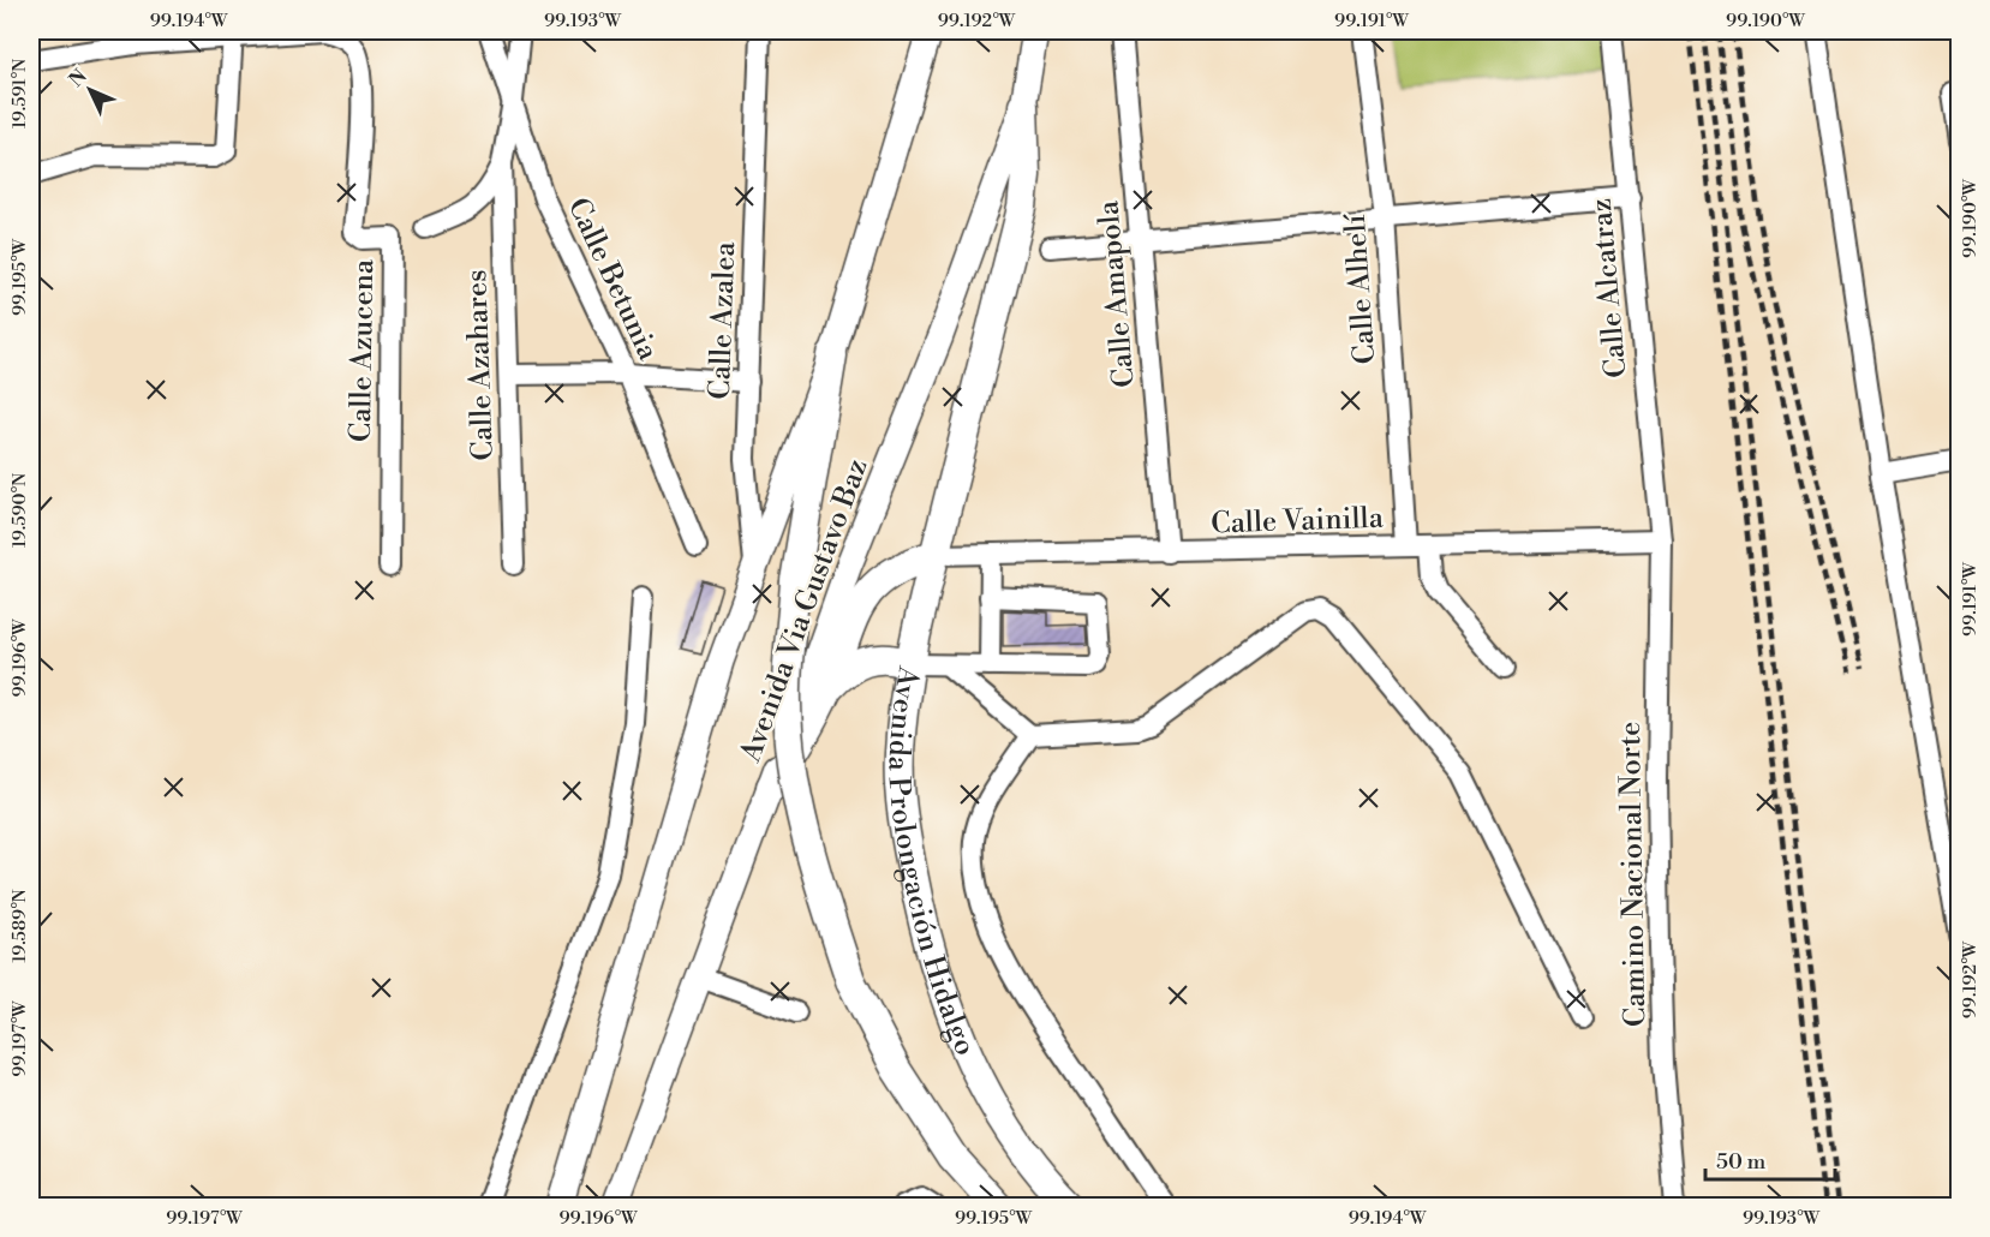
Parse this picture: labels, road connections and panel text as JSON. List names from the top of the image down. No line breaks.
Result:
{"streets":{"highway":["Avenida Prolongación Hidalgo"],"main road":["Avenida Via Gustavo Baz"],"street":["Calle Betunia","Calle Alcatraz","Calle Alhelí","Calle Amapola","Calle Azalea","Calle Azucena","Calle Azahares","Calle Vainilla","Camino Nacional Norte"]},"crossings":[["Calle Betunia","Calle Azahares"],["Calle Alcatraz","Calle Vainilla"],["Calle Alcatraz","Camino Nacional Norte"],["Calle Alhelí","Calle Vainilla"],["Calle Amapola","Calle Vainilla"],["Calle Azalea","Avenida Via Gustavo Baz"],["Calle Vainilla","Avenida Prolongación Hidalgo"],["Calle Vainilla","Camino Nacional Norte"],["Avenida Via Gustavo Baz","Avenida Prolongación Hidalgo"]],"scale_bar":"50 m","north":"top left","coordinates":["99.194°W","99.193°W","99.192°W","99.191°W","99.190°W","19.591°N","99.195°W","19.590°N","99.196°W","19.589°N","99.197°W"]}
